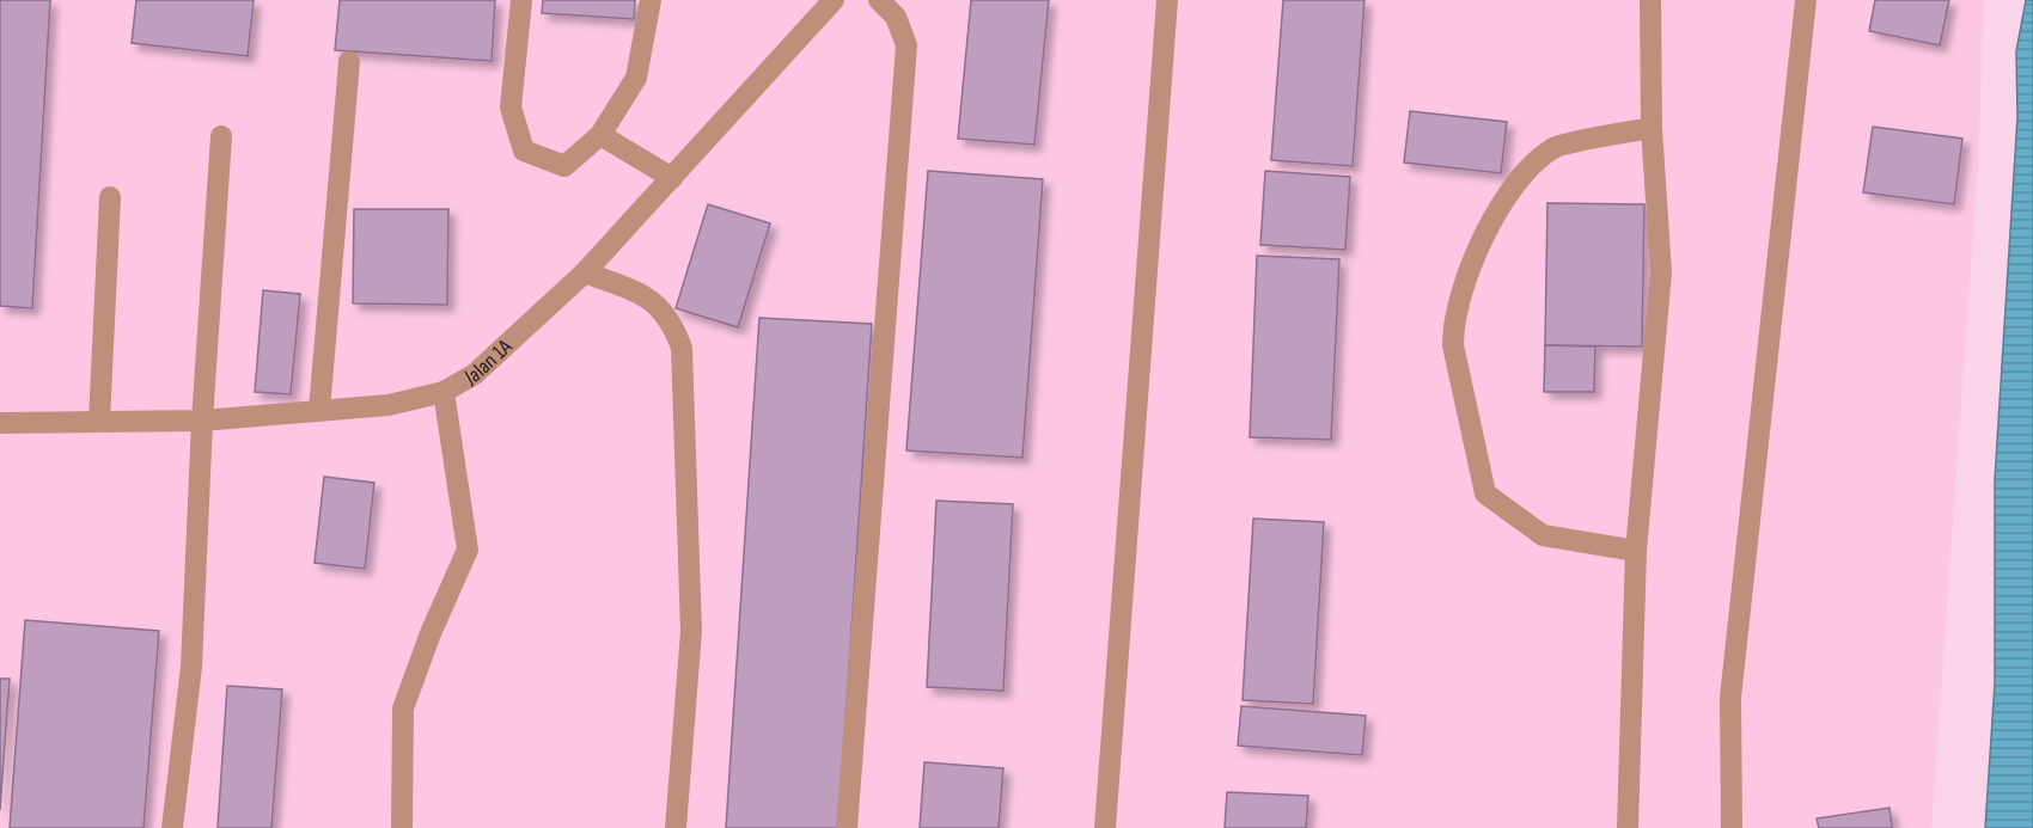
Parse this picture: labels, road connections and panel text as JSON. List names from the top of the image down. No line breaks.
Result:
{"streets":{"street":["Jalan 1A"]}}
